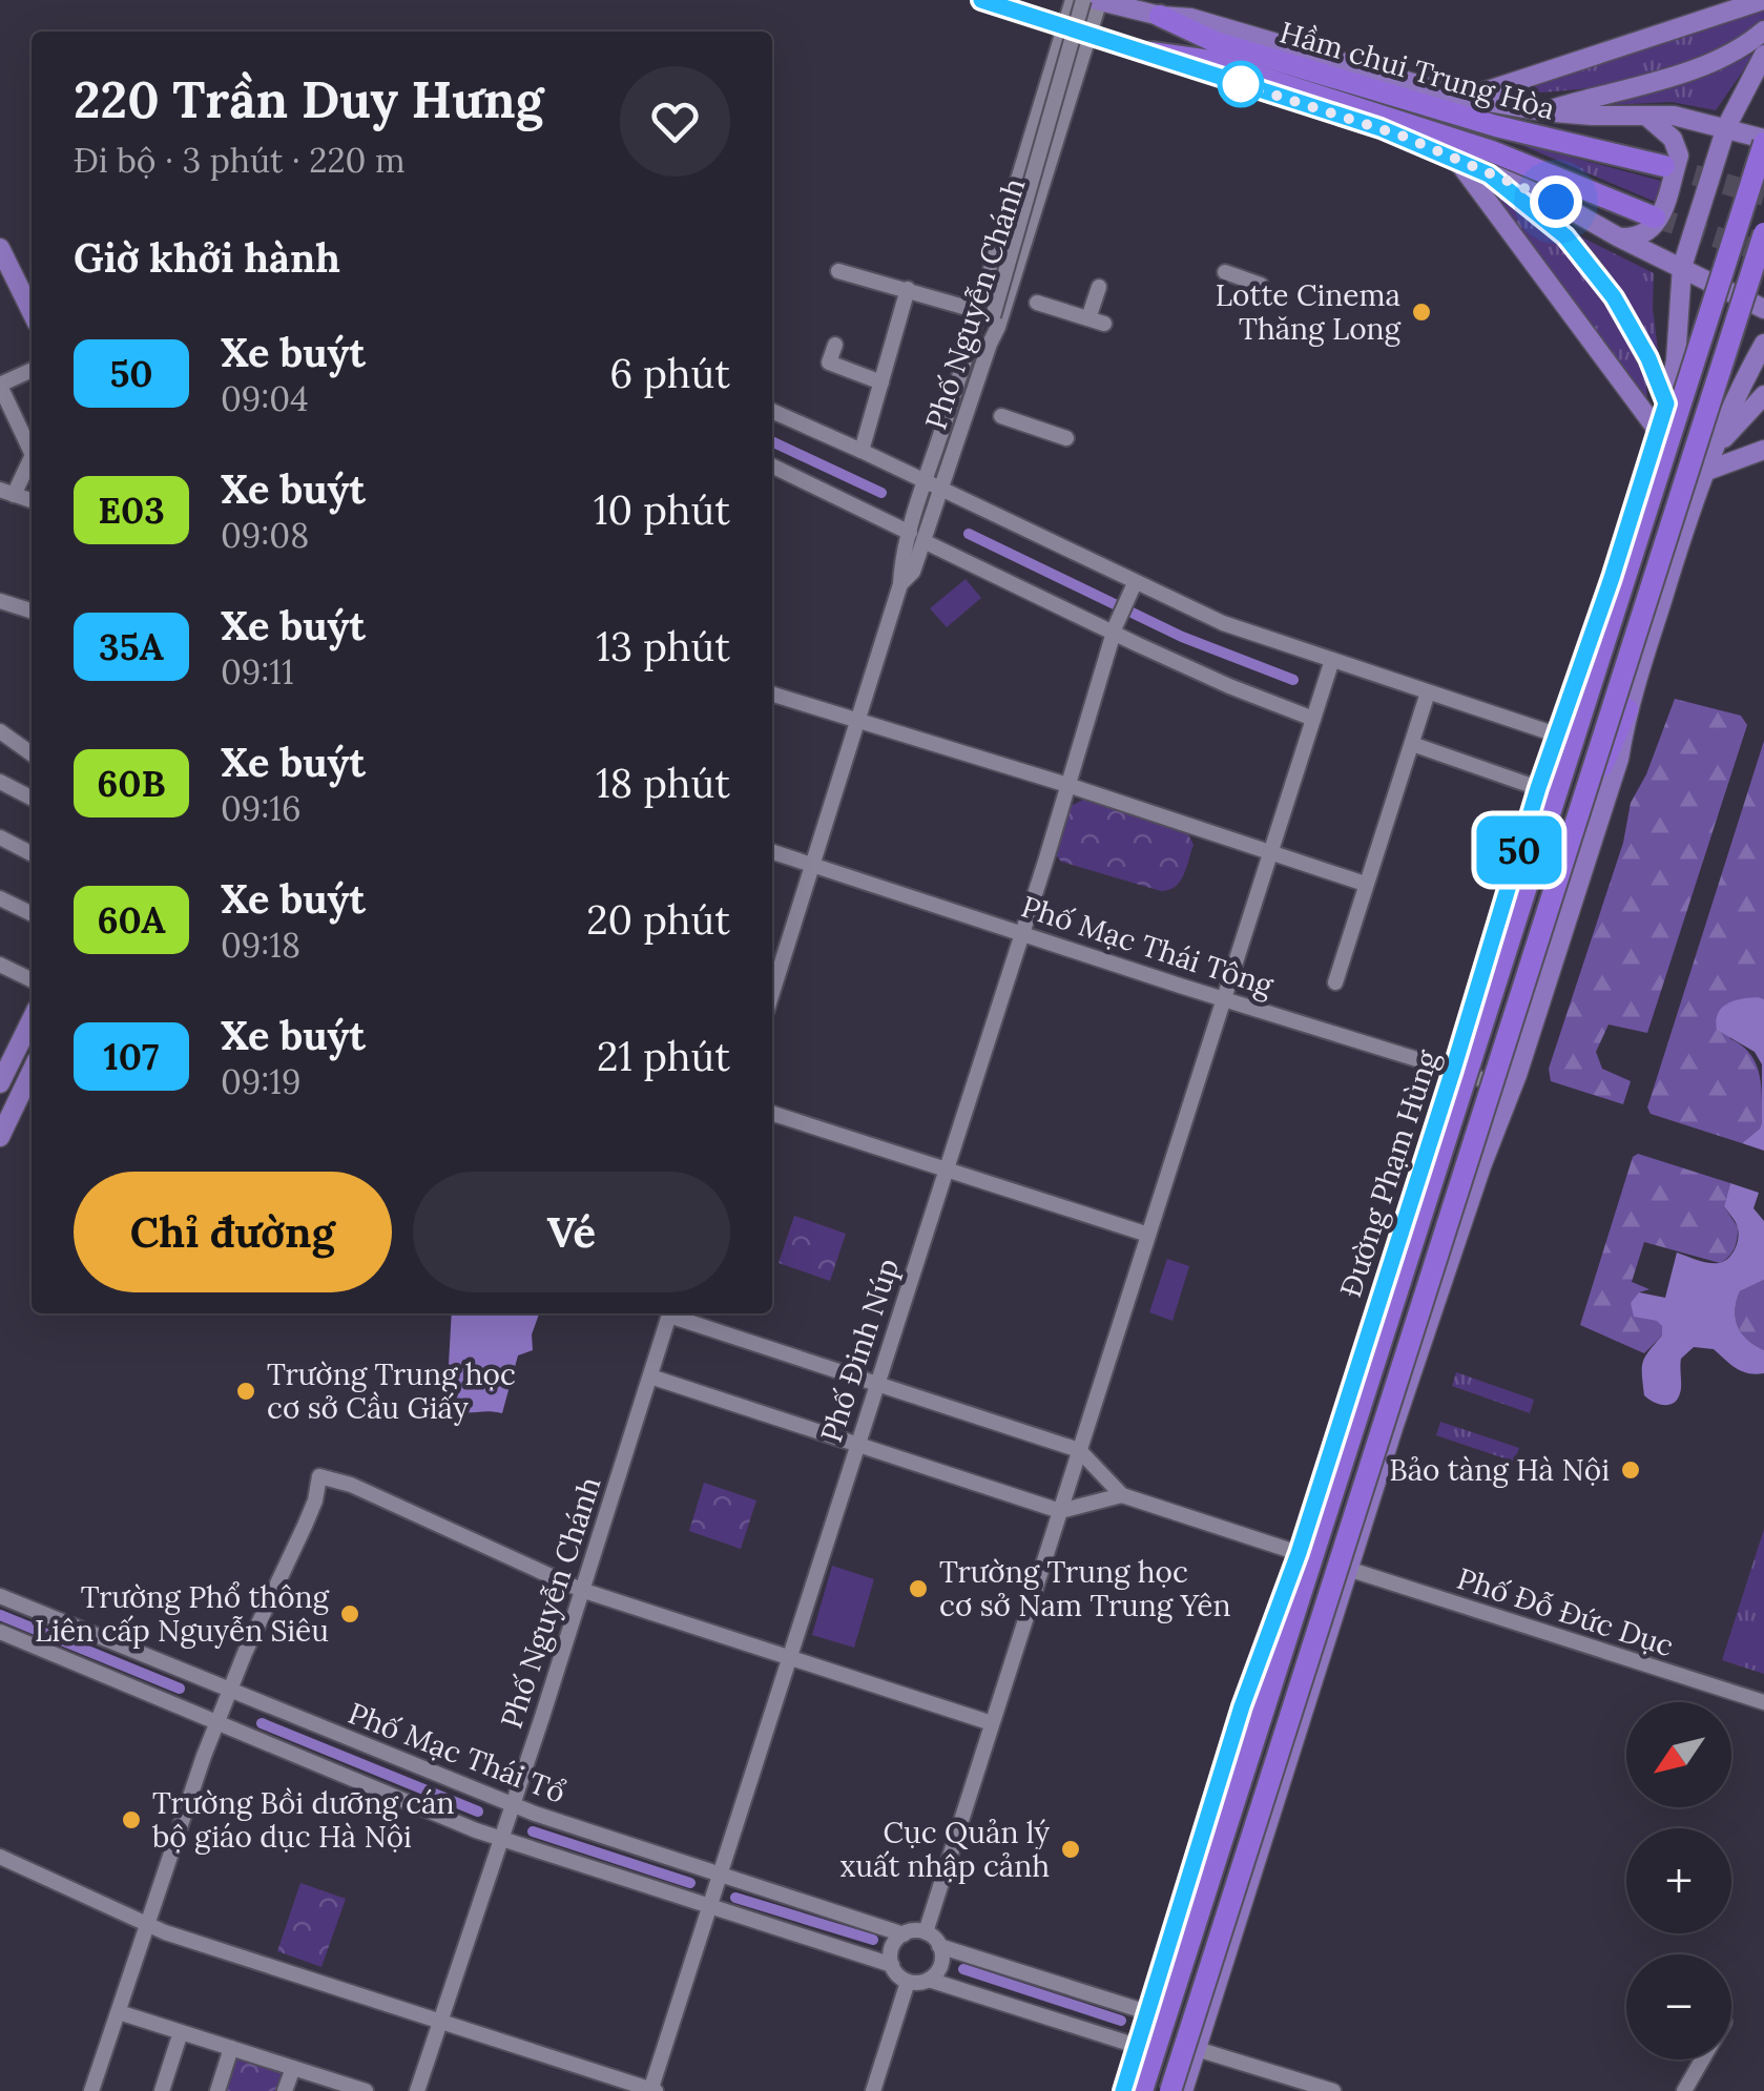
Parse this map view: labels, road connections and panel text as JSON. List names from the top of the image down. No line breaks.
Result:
{"streets":{"highway":["Hầm chui Trung Hòa"],"main road":["Đường Phạm Hùng"],"street":["Phố Nguyễn Chánh","Phố Mạc Thái Tông","Phố Đinh Núp","Phố Đỗ Đức Dục","Phố Mạc Thái Tổ"]},"crossings":[["Phố Nguyễn Chánh","Phố Mạc Thái Tông"],["Phố Nguyễn Chánh","Phố Mạc Thái Tổ"],["Phố Mạc Thái Tông","Đường Phạm Hùng"],["Phố Mạc Thái Tông","Phố Đinh Núp"],["Phố Đinh Núp","Phố Mạc Thái Tổ"]],"places":["Lotte Cinema Thăng Long","Trường Trung học cơ sở Cầu Giấy","Bảo tàng Hà Nội","Trường Trung học cơ sở Nam Trung Yên","Trường Phổ thông Liên cấp Nguyễn Siêu","Trường Bồi dưỡng cán bộ giáo dục Hà Nội","Cục Quản lý xuất nhập cảnh"],"lines":["bus line 50"],"north":"bottom left","page":{"on_map":"50","heading":[["220 Trần Duy Hưng","Đi bộ · 3 phút · 220 m"],"Giờ khởi hành"],"list":[{"mark":"50","name":"Xe buýt","note":"09:04","value":"6 phút"},{"mark":"E03","name":"Xe buýt","note":"09:08","value":"10 phút"},{"mark":"35A","name":"Xe buýt","note":"09:11","value":"13 phút"},{"mark":"60B","name":"Xe buýt","note":"09:16","value":"18 phút"},{"mark":"60A","name":"Xe buýt","note":"09:18","value":"20 phút"},{"mark":"107","name":"Xe buýt","note":"09:19","value":"21 phút"}],"buttons":["Chỉ đường","Vé"],"map_buttons":["+","−"]}}
